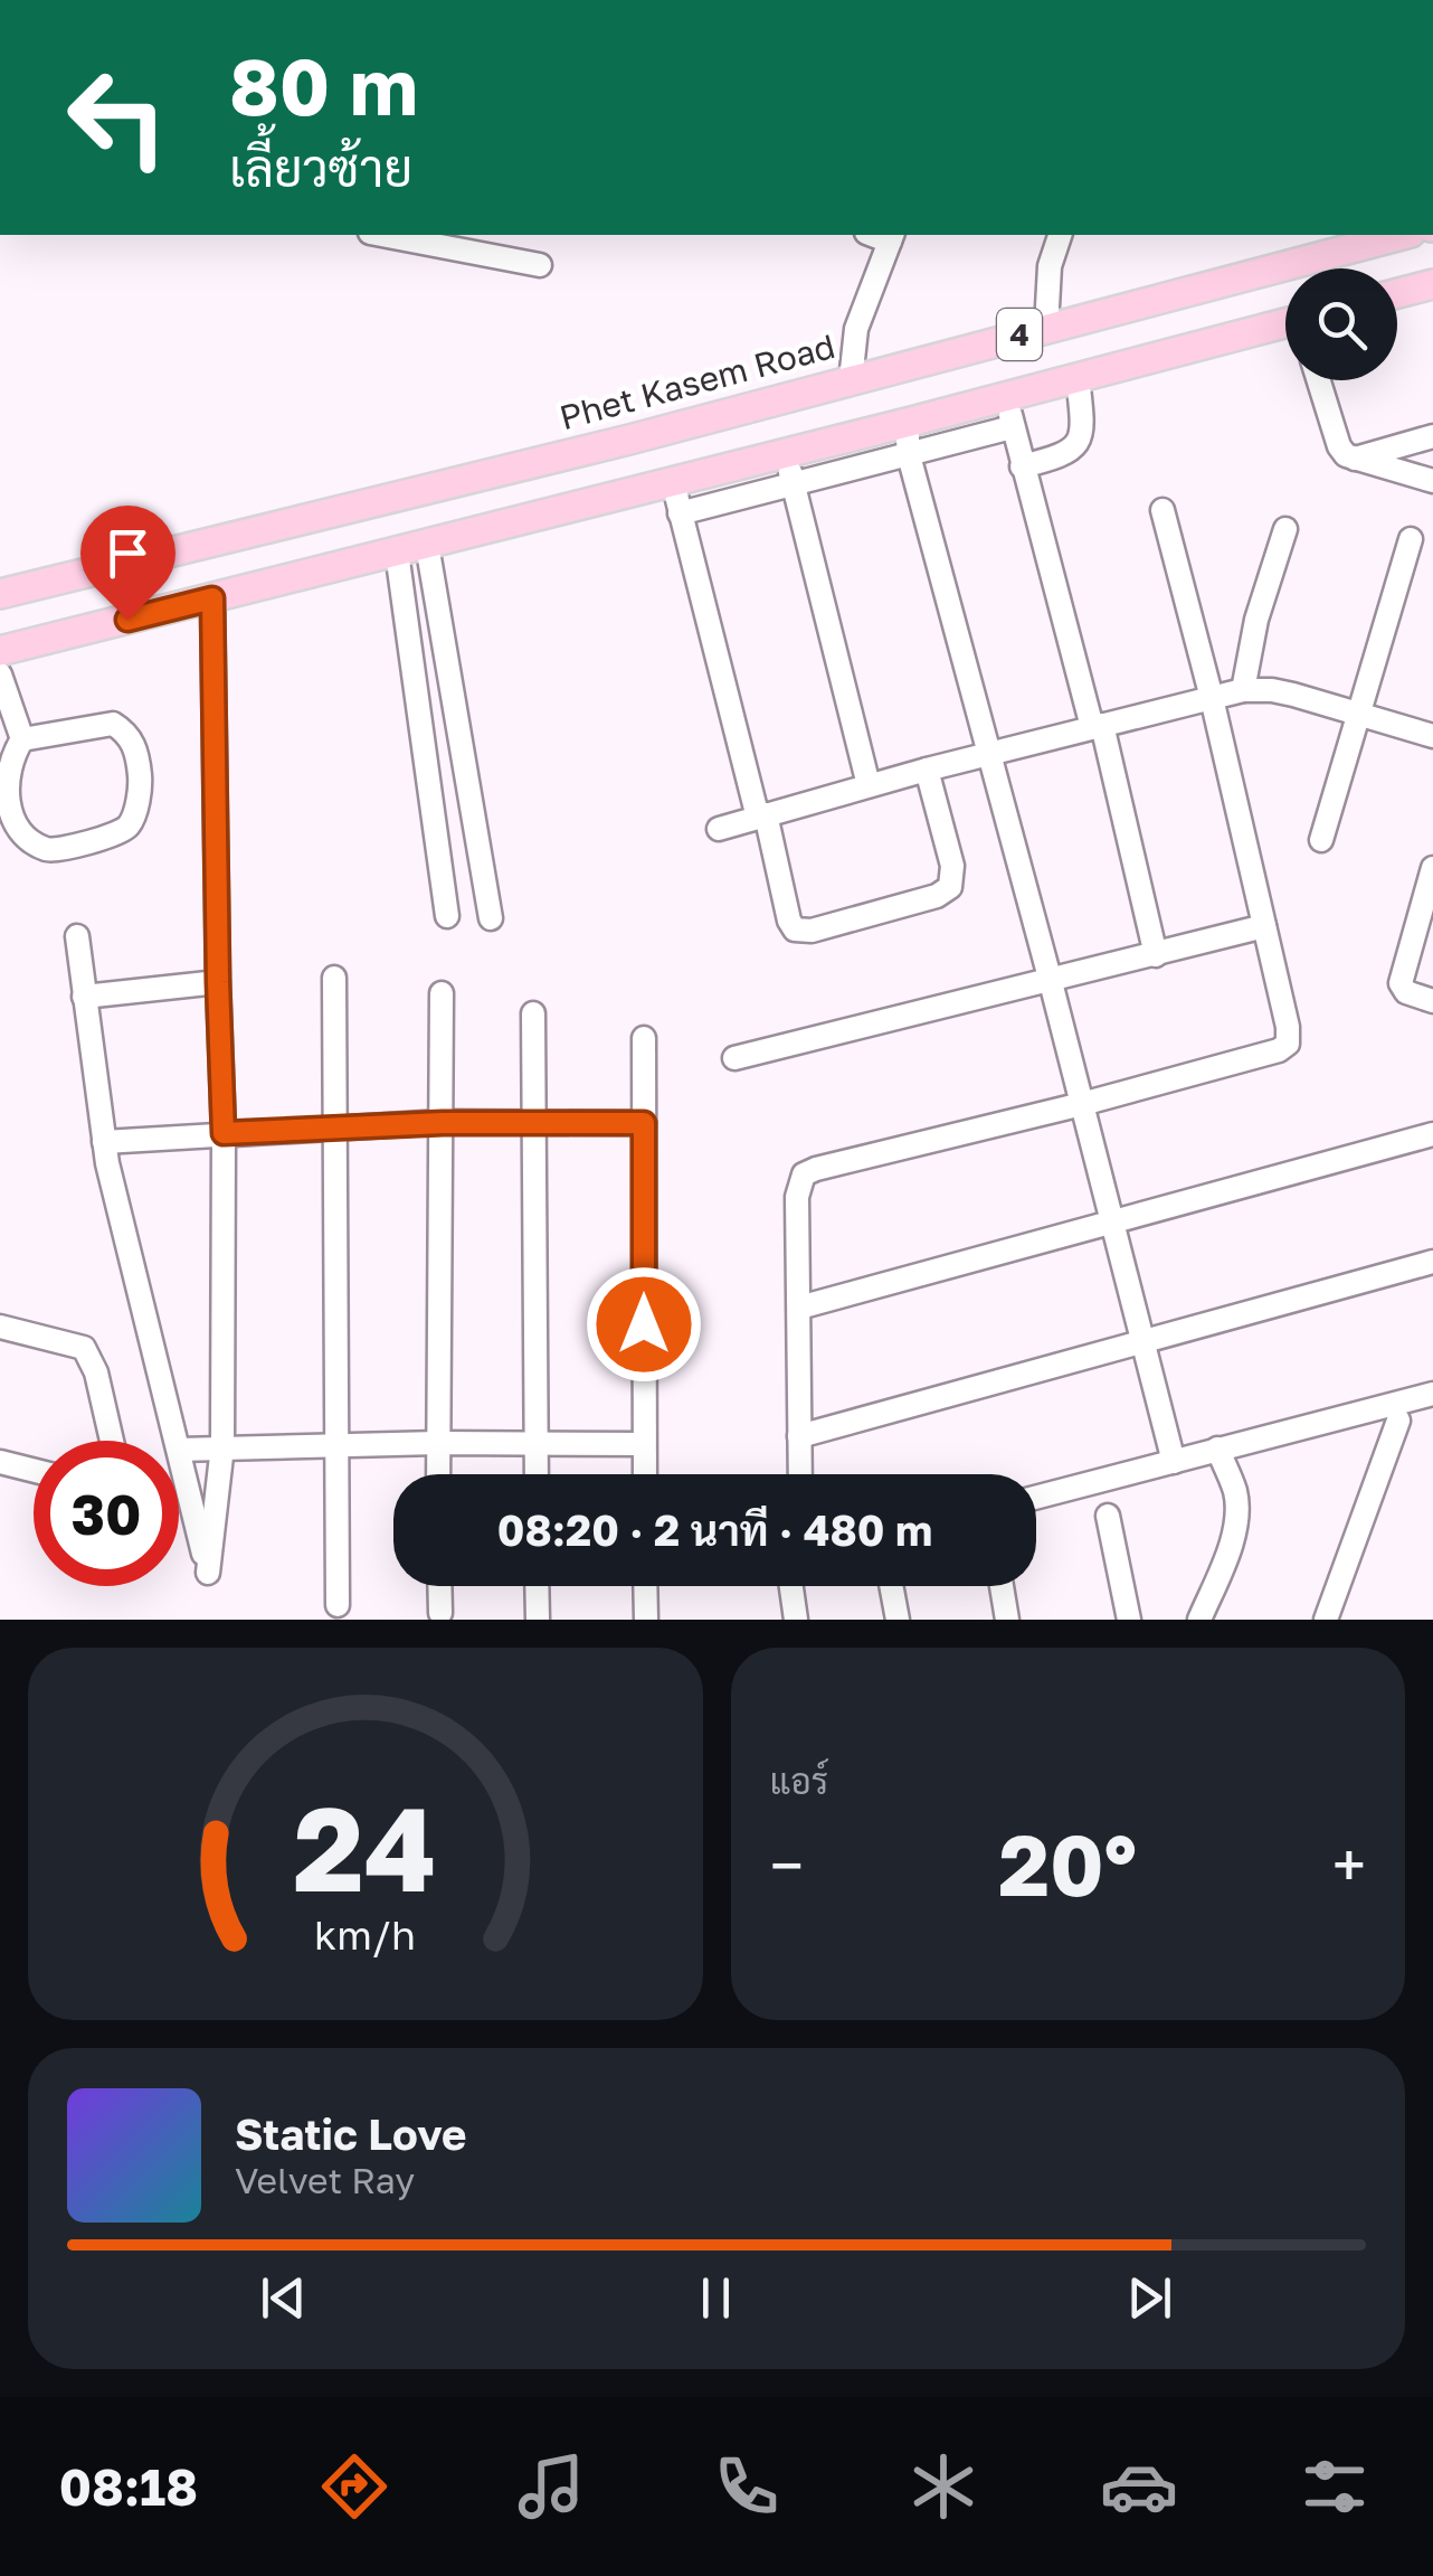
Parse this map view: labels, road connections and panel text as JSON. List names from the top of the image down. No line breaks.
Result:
{"streets":{"main road":["4","Phet Kasem Road"]},"page":{"turn":["80 m","เลี้ยวซ้าย"],"limit":"30","trip":"08:20 · 2 นาที · 480 m","tile":"แอร์","heat":["−","20°","+"],"song":["Static Love","Velvet Ray"],"tabs":"08:18","gauge":["24","km/h"]}}
